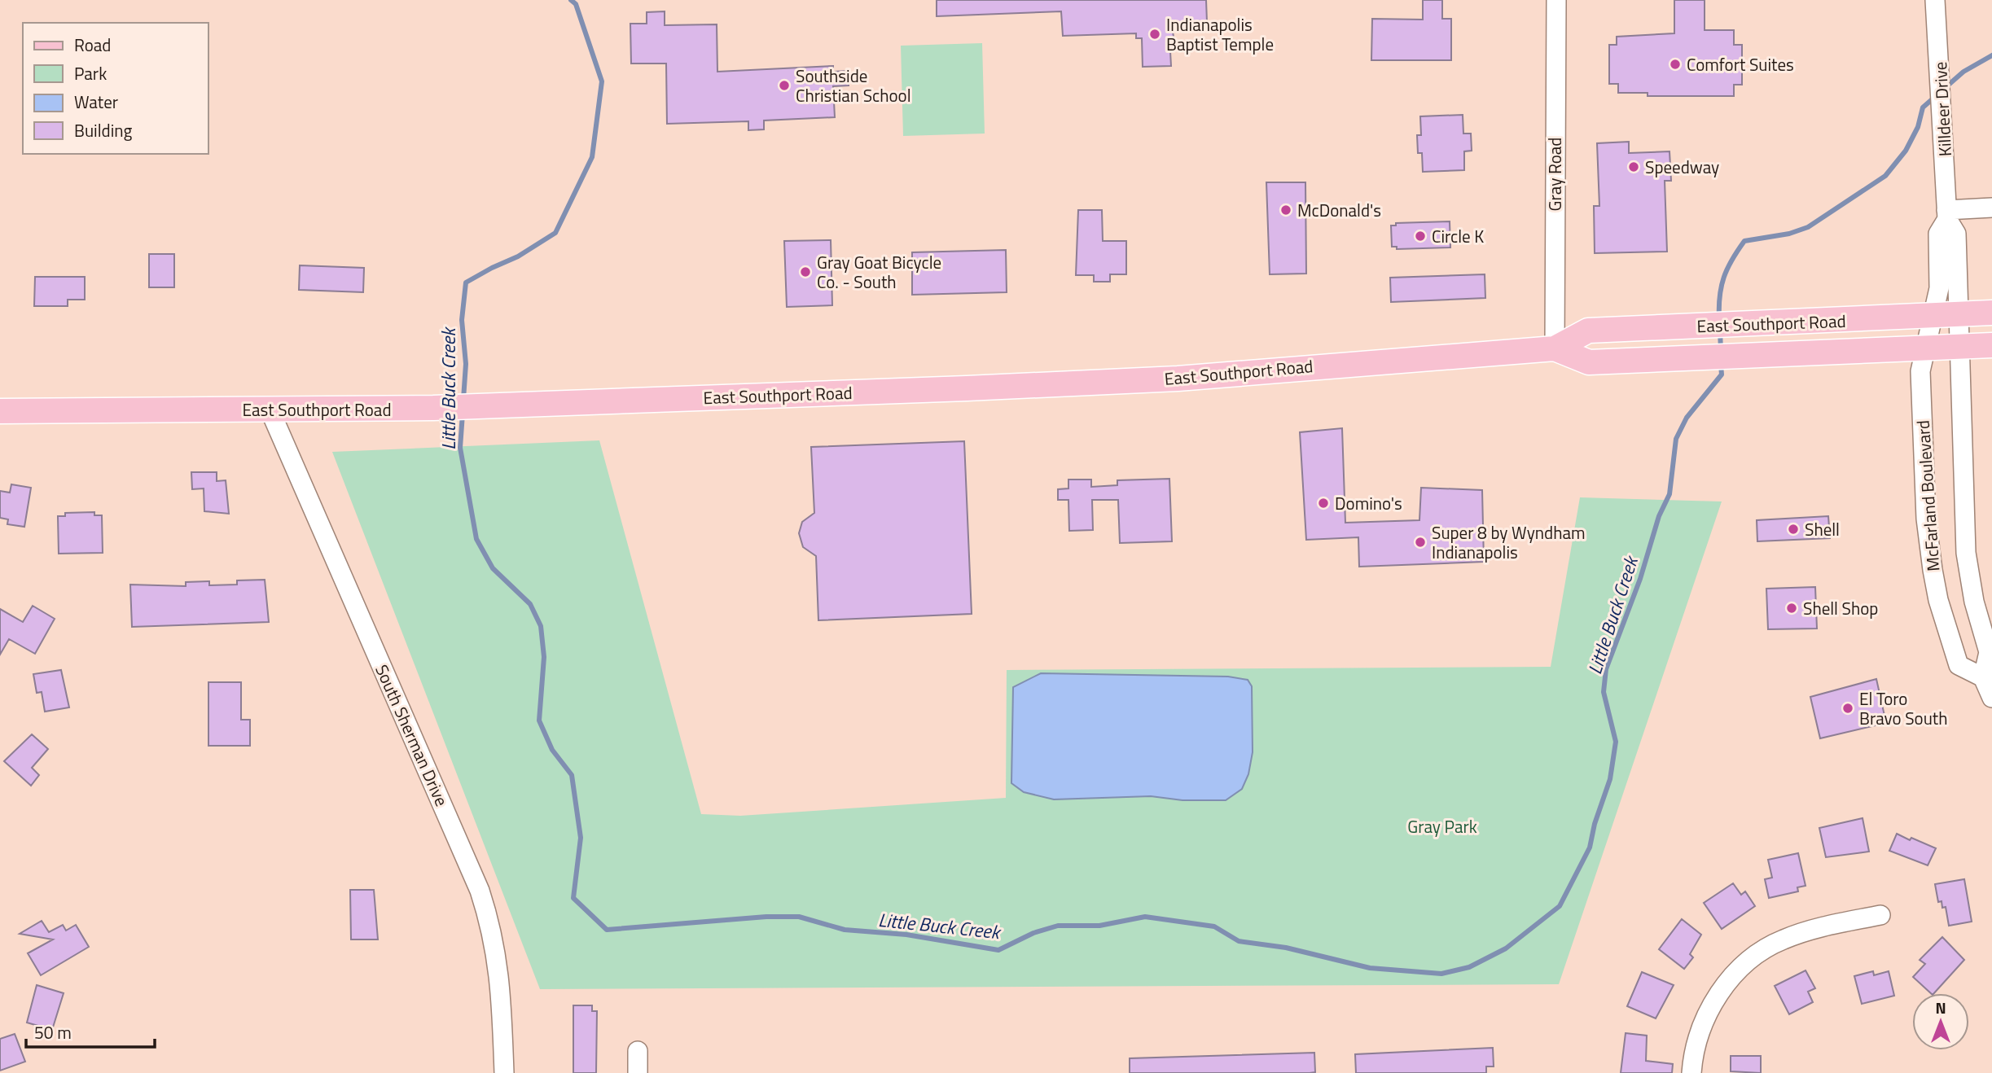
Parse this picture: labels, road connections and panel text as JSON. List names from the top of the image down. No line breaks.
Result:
{"streets":{"main road":["East Southport Road"],"street":["Killdeer Drive","Gray Road","McFarland Boulevard","South Sherman Drive"]},"crossings":[["Killdeer Drive","East Southport Road"],["Killdeer Drive","McFarland Boulevard"],["Gray Road","East Southport Road"],["East Southport Road","McFarland Boulevard"],["East Southport Road","South Sherman Drive"]],"water":["Little Buck Creek"],"parks":["Gray Park"],"places":["Indianapolis Baptist Temple","Comfort Suites","Southside Christian School","Speedway","McDonald's","Circle K","Gray Goat Bicycle Co. - South","Domino's","Shell","Super 8 by Wyndham Indianapolis","Shell Shop","El Toro Bravo South"],"legend":["Road","Park","Water","Building"],"scale_bar":"50 m","north":"top"}
